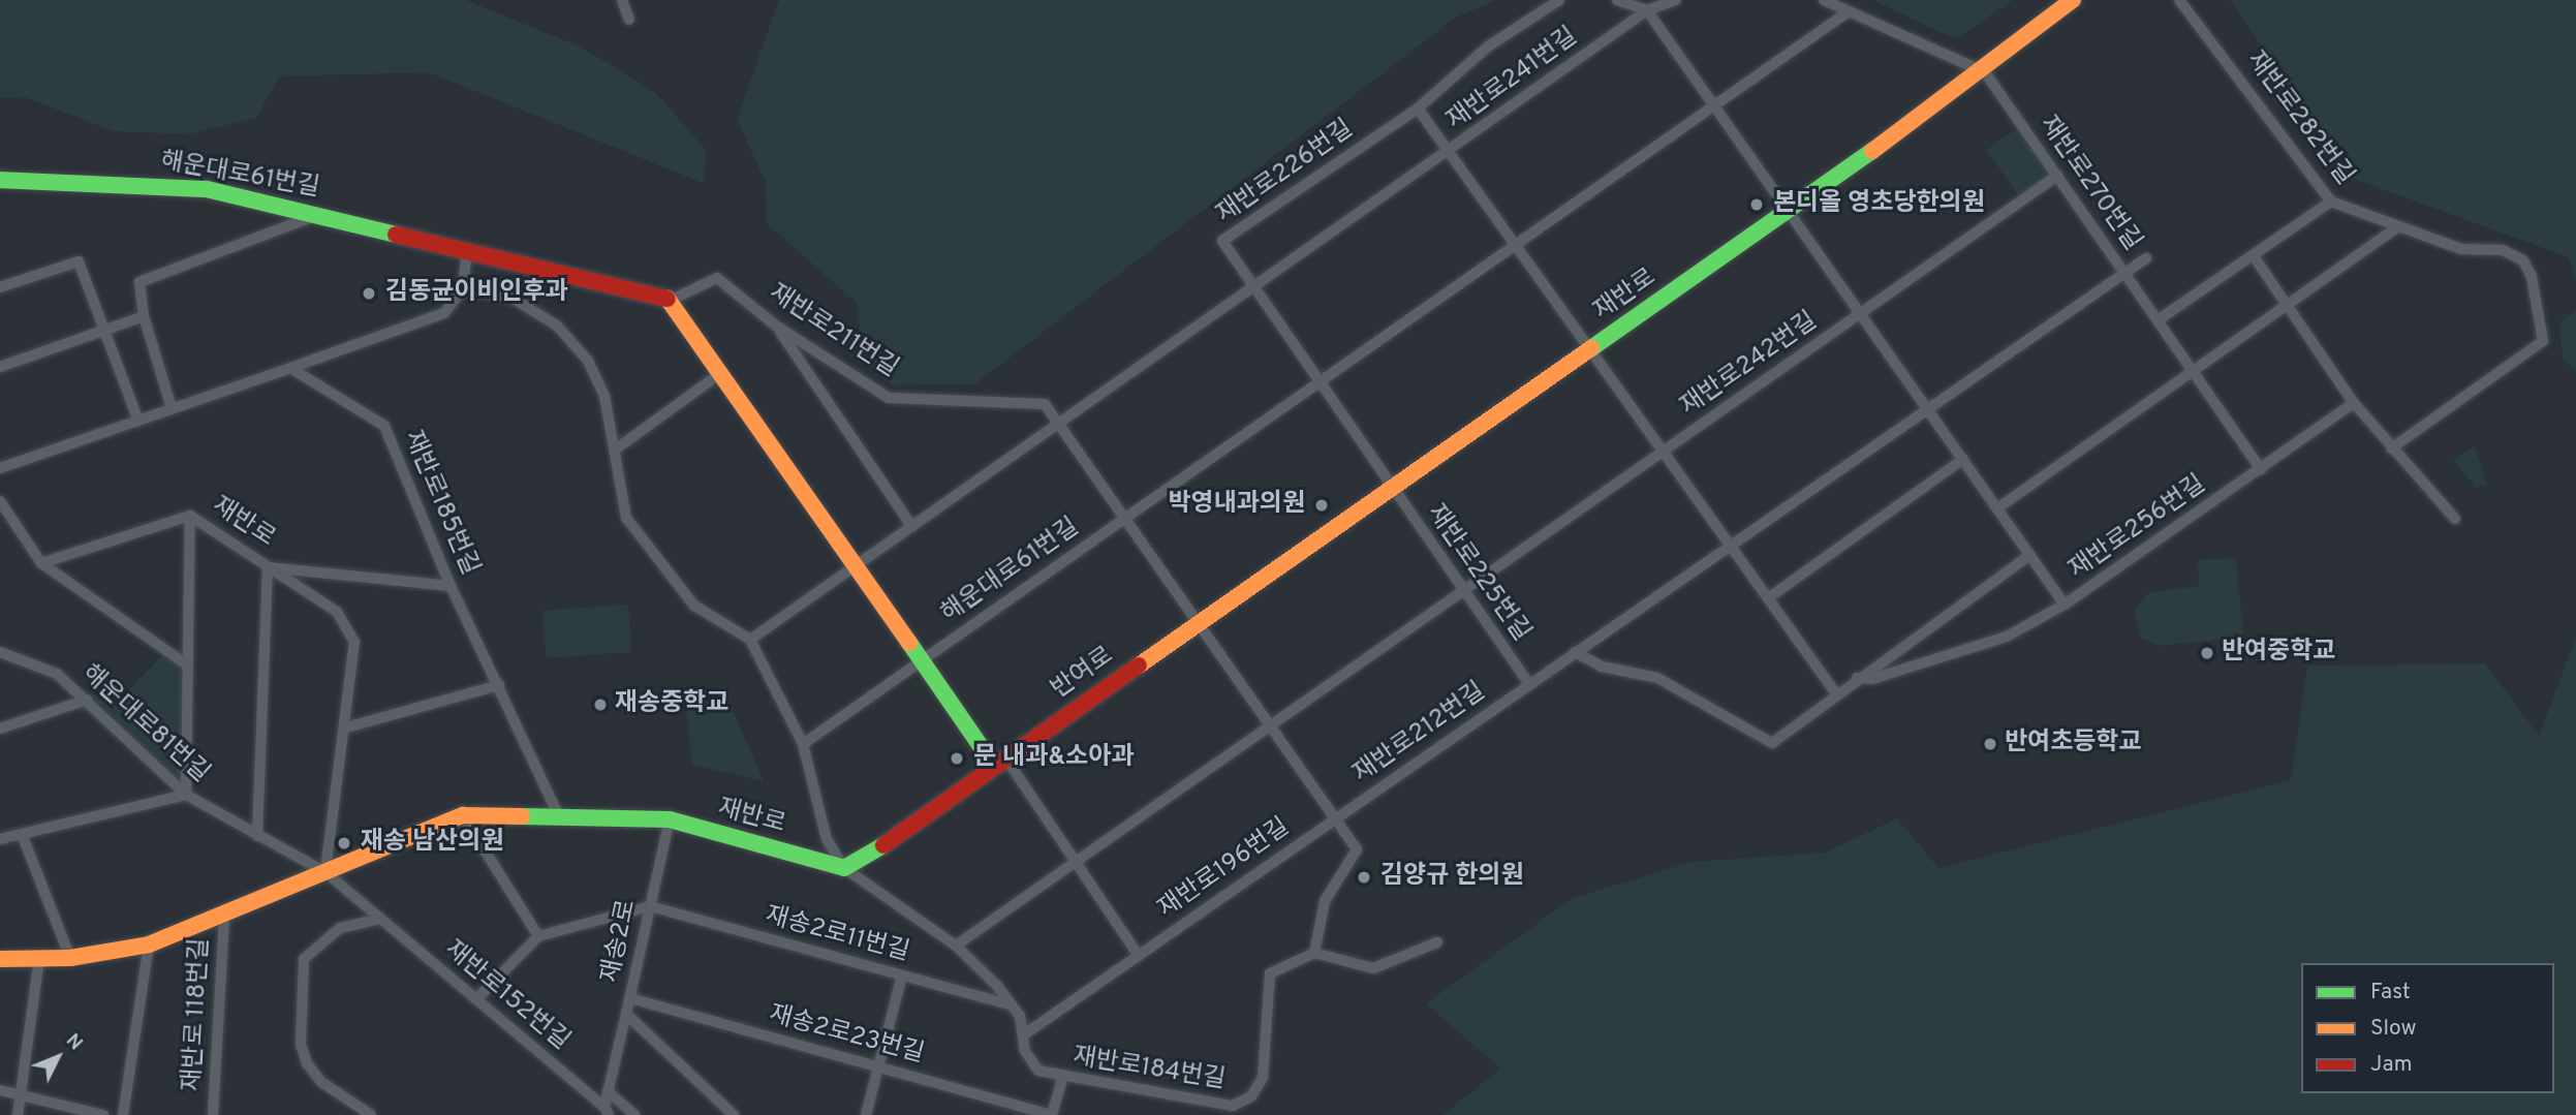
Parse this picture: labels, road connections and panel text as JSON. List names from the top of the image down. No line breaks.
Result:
{"streets":{"main road":["해운대로61번길","재반로","반여로"],"street":["재반로241번길","재반로282번길","재반로226번길","재반로270번길","재반로211번길","재반로242번길","재반로185번길","재반로256번길","재반로225번길","해운대로81번길","재반로212번길","재반로196번길","재송2로11번길","재송2로","재반로152번길","재반로 118번길","재송2로23번길","재반로184번길"]},"crossings":[["재반로241번길","재반로226번길"],["재반로241번길","재반로"],["재반로241번길","재반로256번길"],["재반로226번길","재반로"],["재반로226번길","재반로225번길"],["해운대로61번길","재반로211번길"],["재반로270번길","재반로"],["재반로270번길","재반로256번길"],["재반로","재반로211번길"],["재반로","재반로185번길"],["재반로","재반로256번길"],["재반로","재반로225번길"],["재반로","반여로"],["재반로","해운대로81번길"],["재반로","재송2로"],["재반로","재반로152번길"],["재반로","재반로 118번길"],["재반로","재반로184번길"],["재반로211번길","반여로"],["재반로242번길","재반로256번길"],["재반로225번길","재반로212번길"],["해운대로81번길","재반로152번길"],["재반로212번길","재반로196번길"],["재반로196번길","재반로184번길"],["재송2로11번길","재송2로"],["재송2로11번길","재반로184번길"],["재송2로","재송2로23번길"]],"places":["본디올 영초당한의원","김동균이비인후과","박영내과의원","반여중학교","재송중학교","반여초등학교","문 내과&소아과","재송 남산의원","김양규 한의원"],"legend":["Fast","Slow","Jam"],"north":"top right"}
